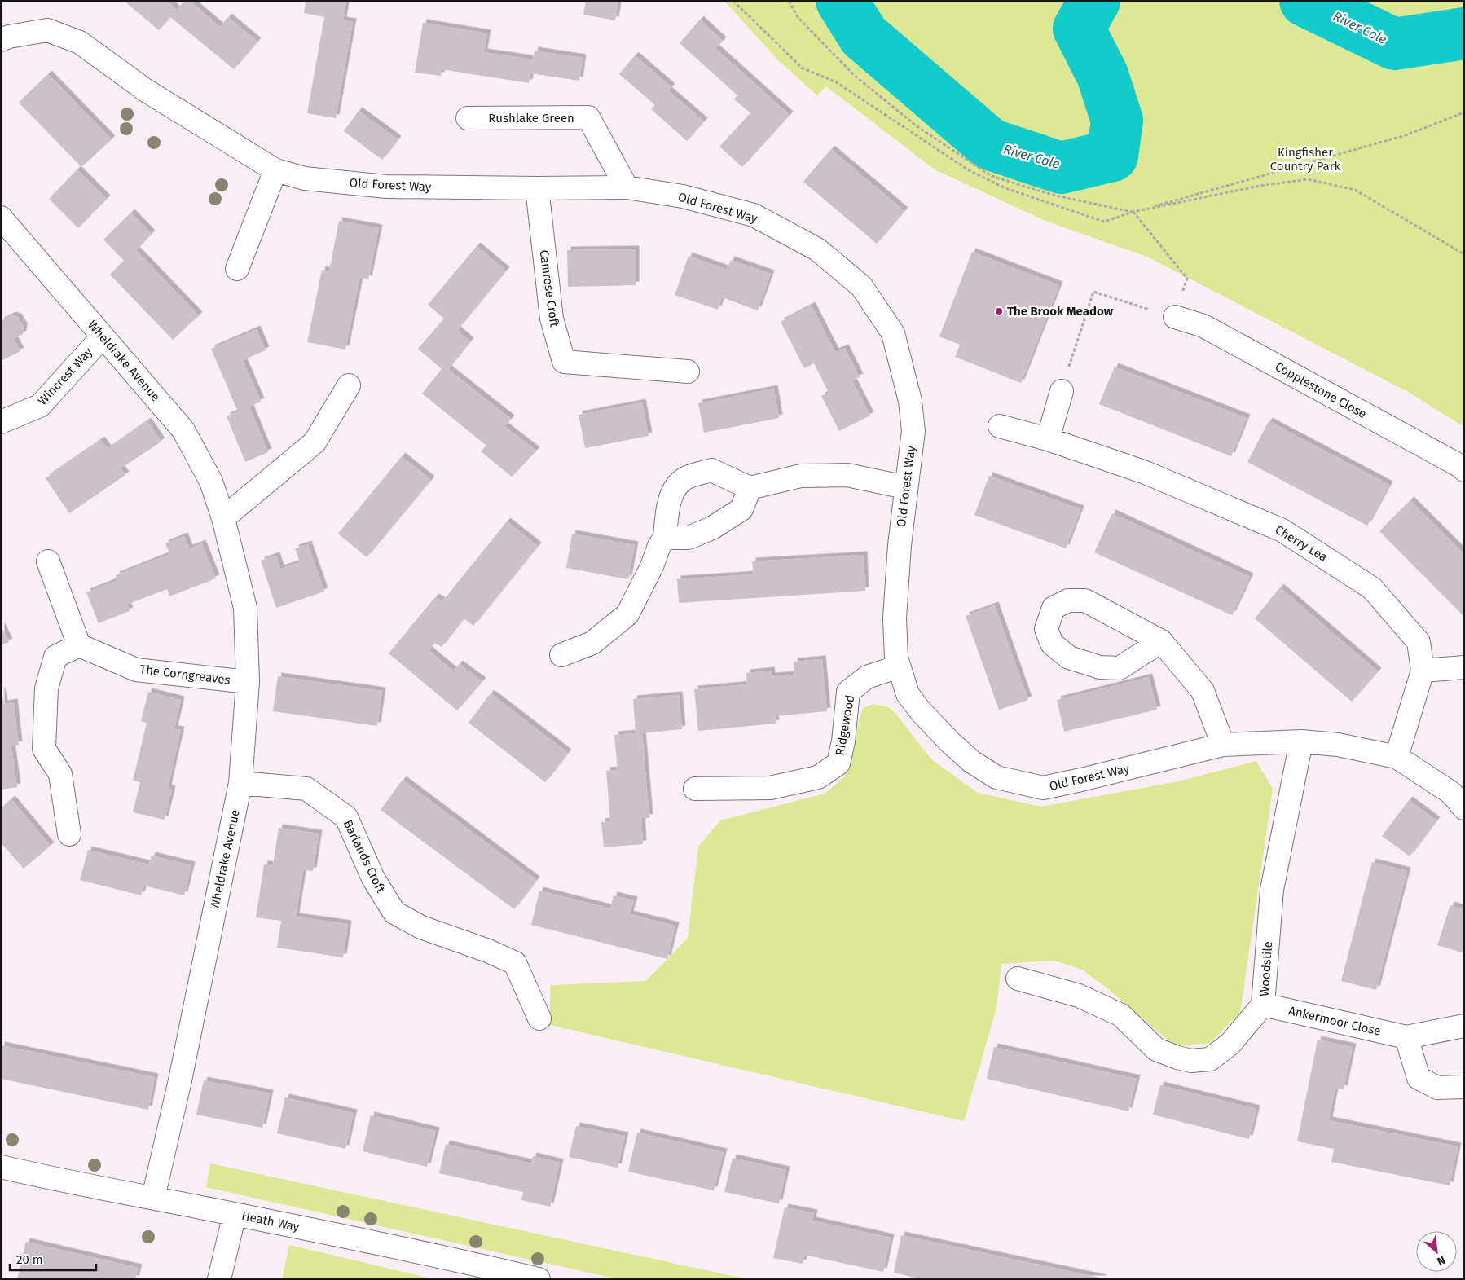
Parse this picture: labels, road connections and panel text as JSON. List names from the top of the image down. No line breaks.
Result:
{"streets":{"street":["Rushlake Green","Old Forest Way","Camrose Croft","Wheldrake Avenue","Wincrest Way","Copplestone Close","Cherry Lea","The Corngreaves","Ridgewood","Barlands Croft","Woodstile","Ankermoor Close","Heath Way"]},"crossings":[["Rushlake Green","Old Forest Way"],["Old Forest Way","Camrose Croft"],["Old Forest Way","Cherry Lea"],["Old Forest Way","Ridgewood"],["Old Forest Way","Woodstile"],["Wheldrake Avenue","Wincrest Way"],["Wheldrake Avenue","The Corngreaves"],["Wheldrake Avenue","Barlands Croft"],["Wheldrake Avenue","Heath Way"],["Woodstile","Ankermoor Close"]],"water":["River Cole"],"parks":["Kingfisher Country Park"],"places":["The Brook Meadow"],"scale_bar":"20 m","north":"bottom right"}
